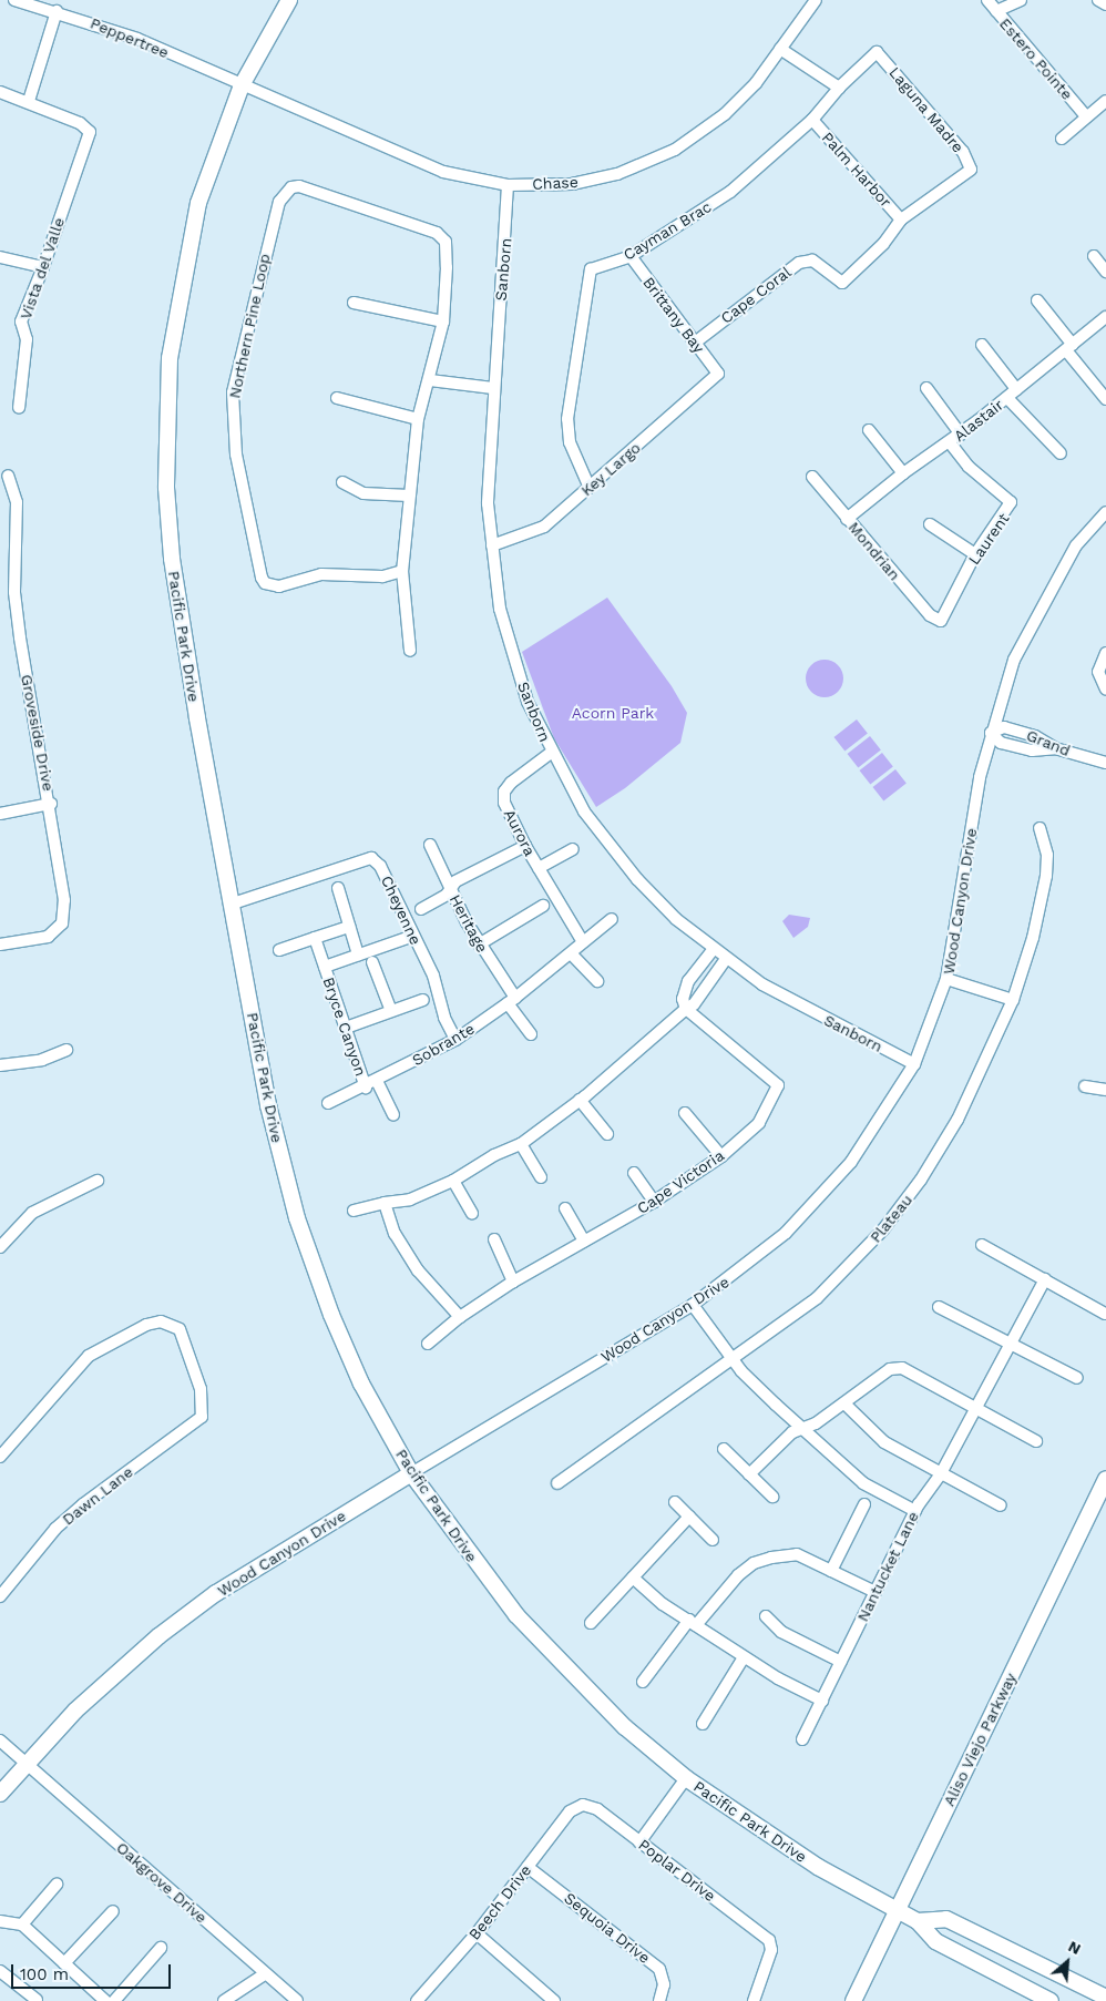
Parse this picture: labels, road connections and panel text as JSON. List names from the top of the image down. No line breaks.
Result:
{"streets":{"main road":["Pacific Park Drive","Wood Canyon Drive","Aliso Viejo Parkway"],"street":["Peppertree","Estero Pointe","Laguna Madre","Palm Harbor","Chase","Cayman Brac","Vista del Valle","Sanborn","Cape Coral","Brittany Bay","Northern Pine Loop","Alastair","Key Largo","Laurent","Mondrian","Groveside Drive","Grand","Aurora","Cheyenne","Heritage","Bryce Canyon","Sobrante","Cape Victoria","Plateau","Dawn Lane","Nantucket Lane","Poplar Drive","Oakgrove Drive","Beech Drive","Sequoia Drive"]},"crossings":[["Peppertree","Chase"],["Peppertree","Pacific Park Drive"],["Laguna Madre","Cayman Brac"],["Laguna Madre","Cape Coral"],["Palm Harbor","Cayman Brac"],["Palm Harbor","Cape Coral"],["Chase","Sanborn"],["Chase","Pacific Park Drive"],["Cayman Brac","Brittany Bay"],["Cayman Brac","Key Largo"],["Sanborn","Key Largo"],["Sanborn","Aurora"],["Sanborn","Wood Canyon Drive"],["Cape Coral","Brittany Bay"],["Brittany Bay","Key Largo"],["Alastair","Laurent"],["Alastair","Mondrian"],["Laurent","Mondrian"],["Pacific Park Drive","Wood Canyon Drive"],["Pacific Park Drive","Cheyenne"],["Pacific Park Drive","Aliso Viejo Parkway"],["Grand","Wood Canyon Drive"],["Aurora","Sobrante"],["Wood Canyon Drive","Oakgrove Drive"],["Cheyenne","Bryce Canyon"],["Cheyenne","Sobrante"],["Heritage","Sobrante"],["Bryce Canyon","Sobrante"],["Poplar Drive","Beech Drive"],["Beech Drive","Sequoia Drive"]],"parks":["Acorn Park"],"scale_bar":"100 m","north":"top right"}
